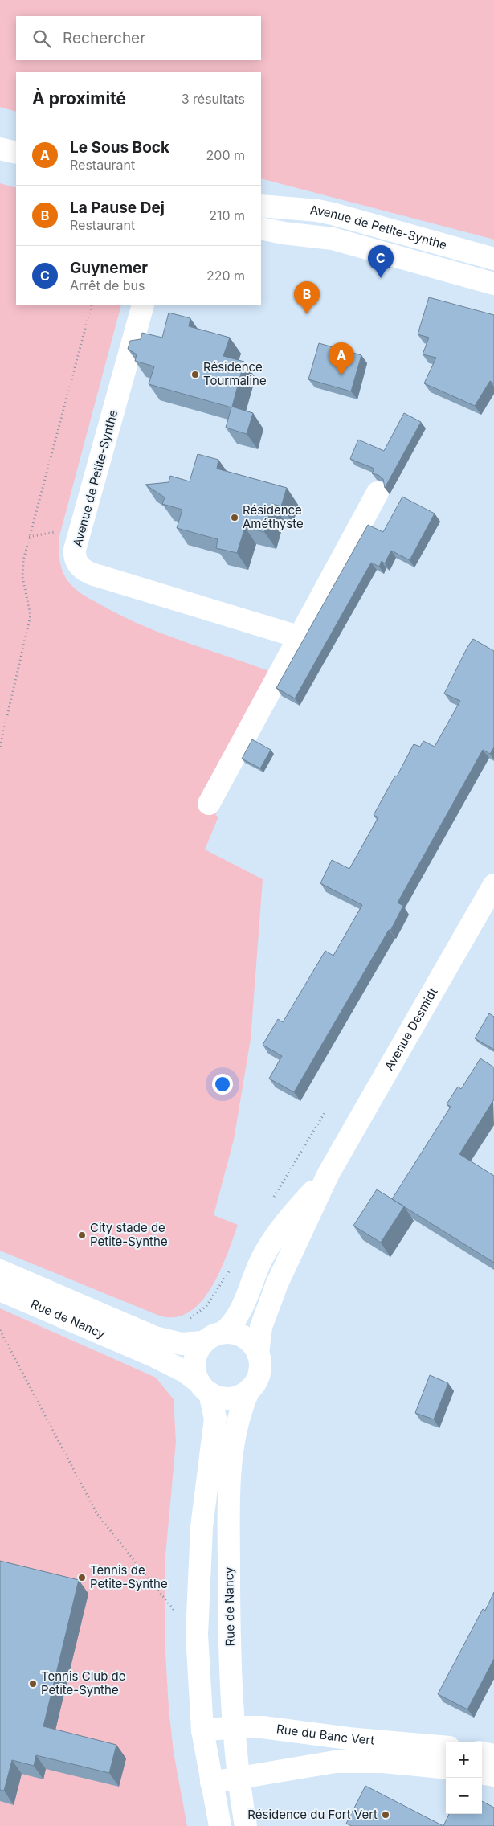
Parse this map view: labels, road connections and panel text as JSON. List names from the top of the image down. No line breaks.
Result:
{"streets":{"main road":["Avenue de Petite-Synthe","Avenue Desmidt","Rue de Nancy","Rue du Banc Vert"]},"crossings":[["Avenue Desmidt","Rue de Nancy"],["Rue de Nancy","Rue du Banc Vert"]],"places":["Résidence Tourmaline","Résidence Améthyste","City stade de Petite-Synthe","Tennis de Petite-Synthe","Tennis Club de Petite-Synthe","Résidence du Fort Vert"],"page":{"search":"Rechercher","heading":["À proximité","3 résultats"],"list":[{"mark":"A","name":"Le Sous Bock","note":"Restaurant","value":"200 m"},{"mark":"B","name":"La Pause Dej","note":"Restaurant","value":"210 m"},{"mark":"C","name":"Guynemer","note":"Arrêt de bus","value":"220 m"}],"pins":["C","B","A"],"map_buttons":["+","−"]}}
